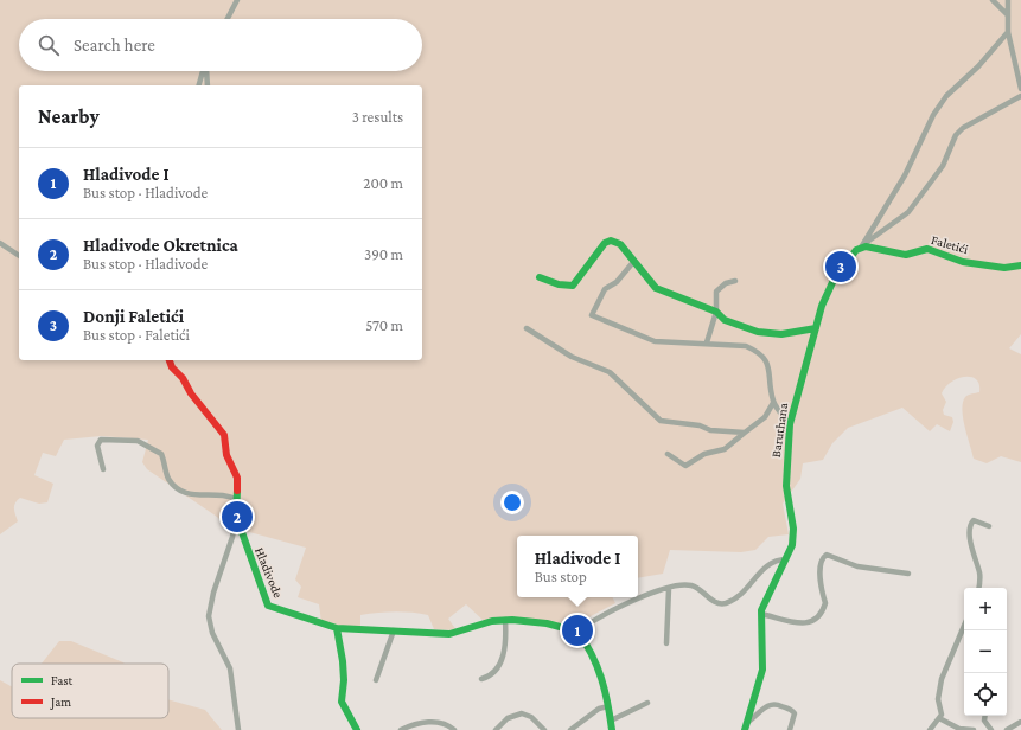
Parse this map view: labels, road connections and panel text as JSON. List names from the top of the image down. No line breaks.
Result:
{"streets":{"street":["Faletići","Baruthana","Hladivode"]},"crossings":[["Faletići","Baruthana"]],"legend":["Fast","Jam"],"page":{"search":"Search here","heading":["Nearby","3 results"],"list":[{"mark":"1","name":"Hladivode I","note":"Bus stop · Hladivode","value":"200 m"},{"mark":"2","name":"Hladivode Okretnica","note":"Bus stop · Hladivode","value":"390 m"},{"mark":"3","name":"Donji Faletići","note":"Bus stop · Faletići","value":"570 m"}],"pins":["3","2","1"],"popup":["Hladivode I","Bus stop"],"map_buttons":["+","−"]}}
